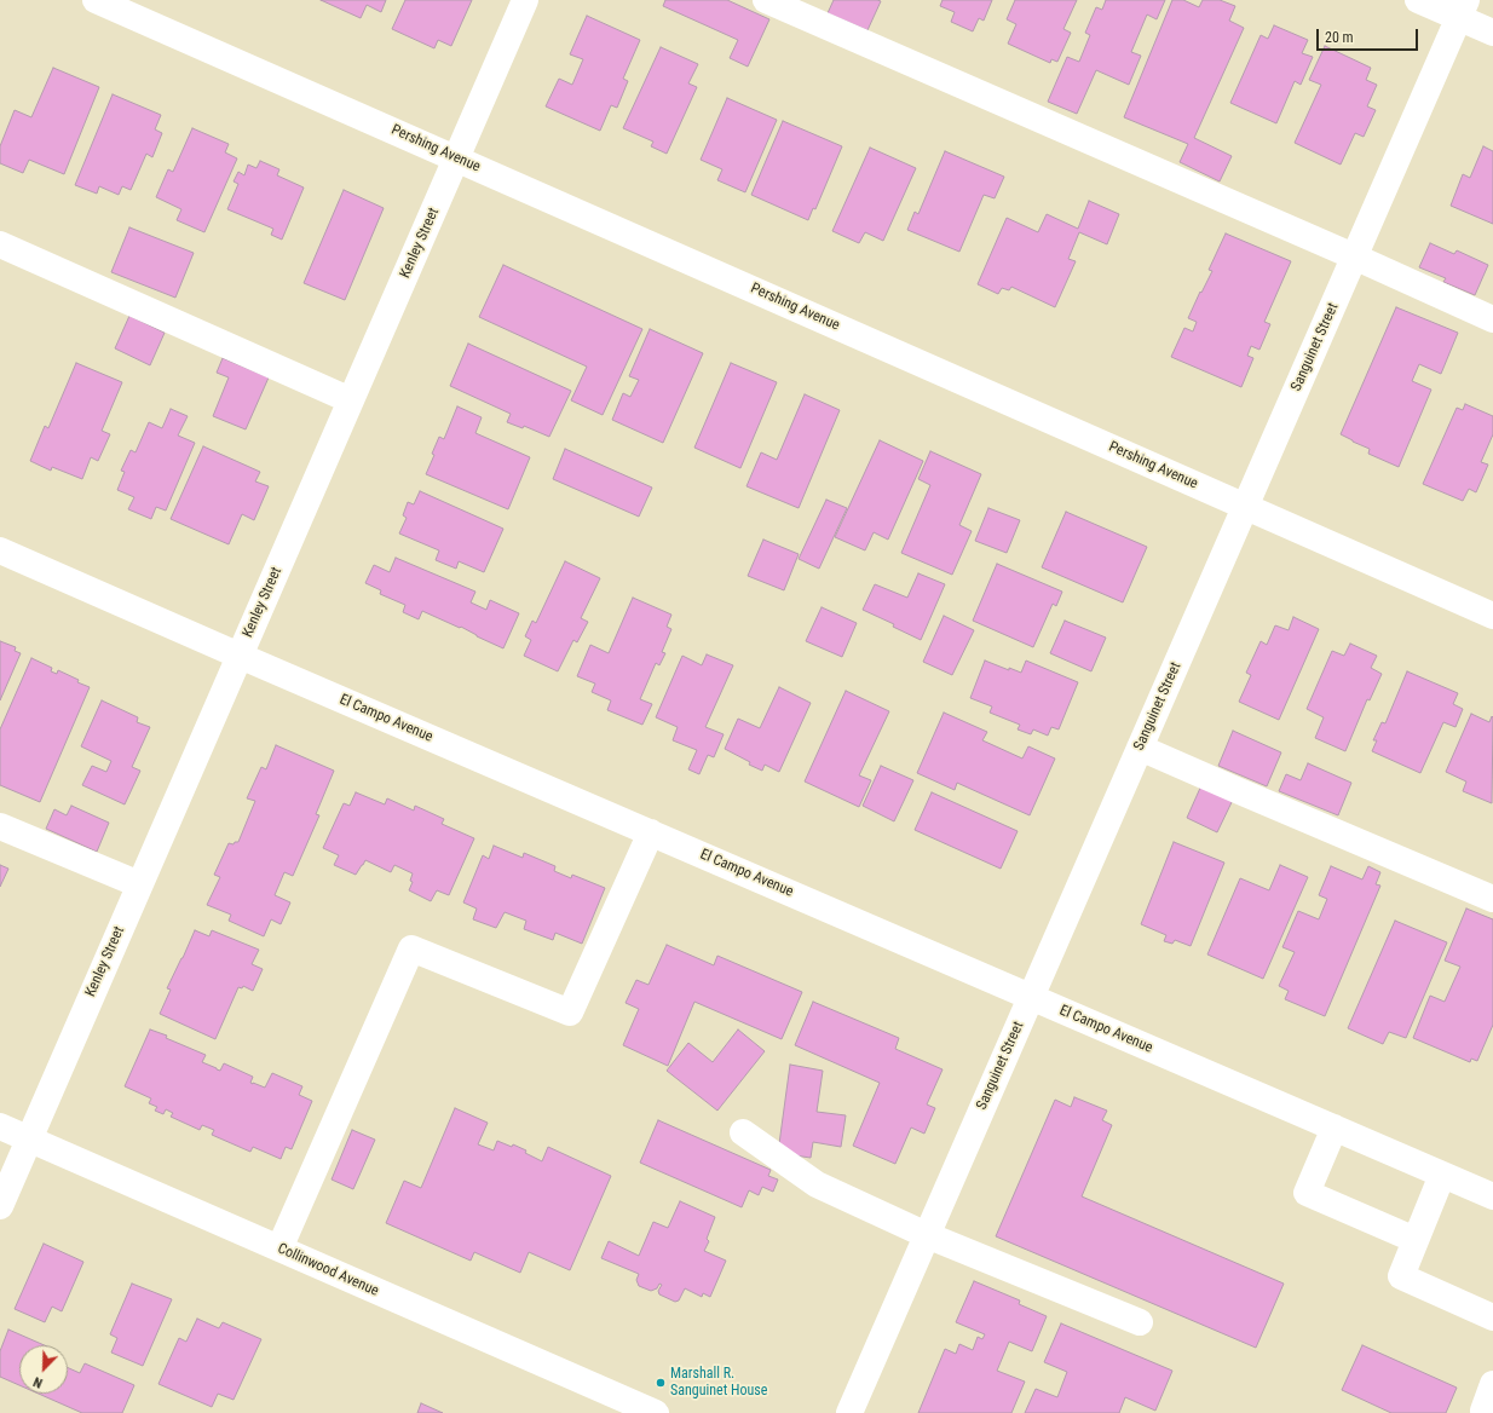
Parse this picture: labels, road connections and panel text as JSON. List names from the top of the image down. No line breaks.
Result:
{"streets":{"street":["Pershing Avenue","Kenley Street","Sanguinet Street","El Campo Avenue","Collinwood Avenue"]},"crossings":[["Pershing Avenue","Kenley Street"],["Pershing Avenue","Sanguinet Street"],["Kenley Street","El Campo Avenue"],["Kenley Street","Collinwood Avenue"],["Sanguinet Street","El Campo Avenue"]],"places":["Marshall R. Sanguinet House"],"scale_bar":"20 m","north":"bottom left"}
